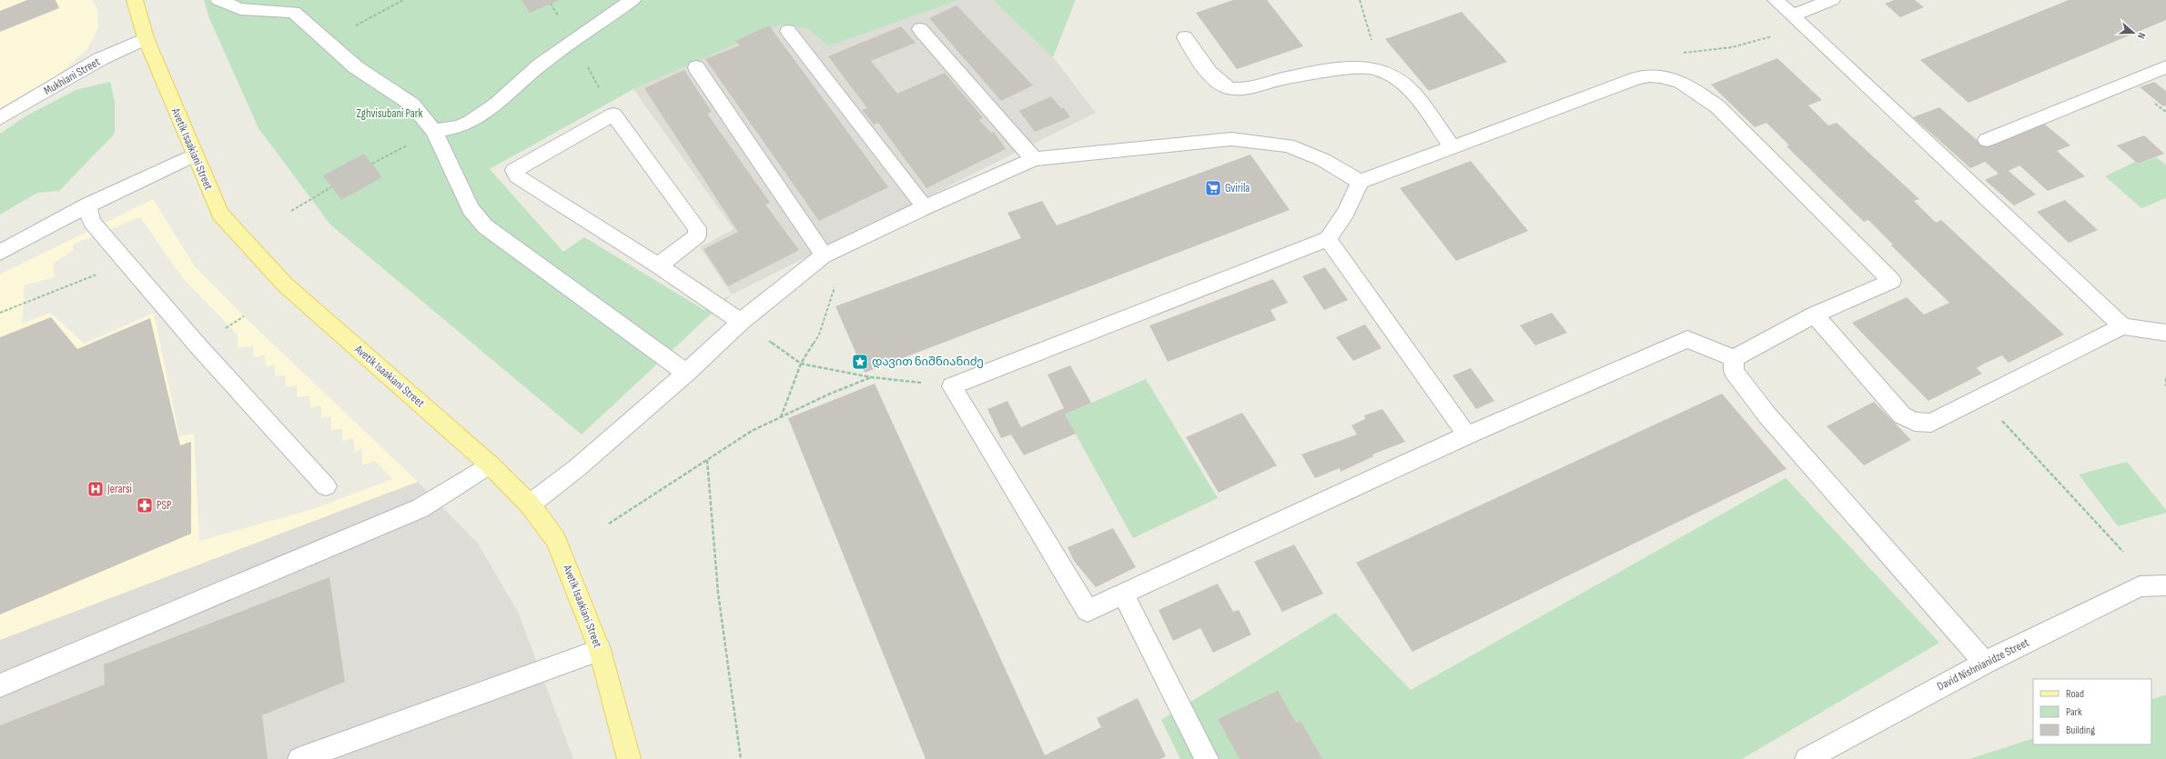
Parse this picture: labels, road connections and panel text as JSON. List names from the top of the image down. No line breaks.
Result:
{"streets":{"main road":["Avetik Isaakiani Street"],"street":["Mukhiani Street","David Nishnianidze Street"]},"crossings":[["Mukhiani Street","Avetik Isaakiani Street"]],"parks":["Zghvisubani Park"],"places":{"supermarket":["Gvirila"],"place":["დავით ნიშნიანიძე"],"hospital":["Jerarsi"],"pharmacy":["PSP"]},"legend":["Road","Park","Building"],"north":"right"}
